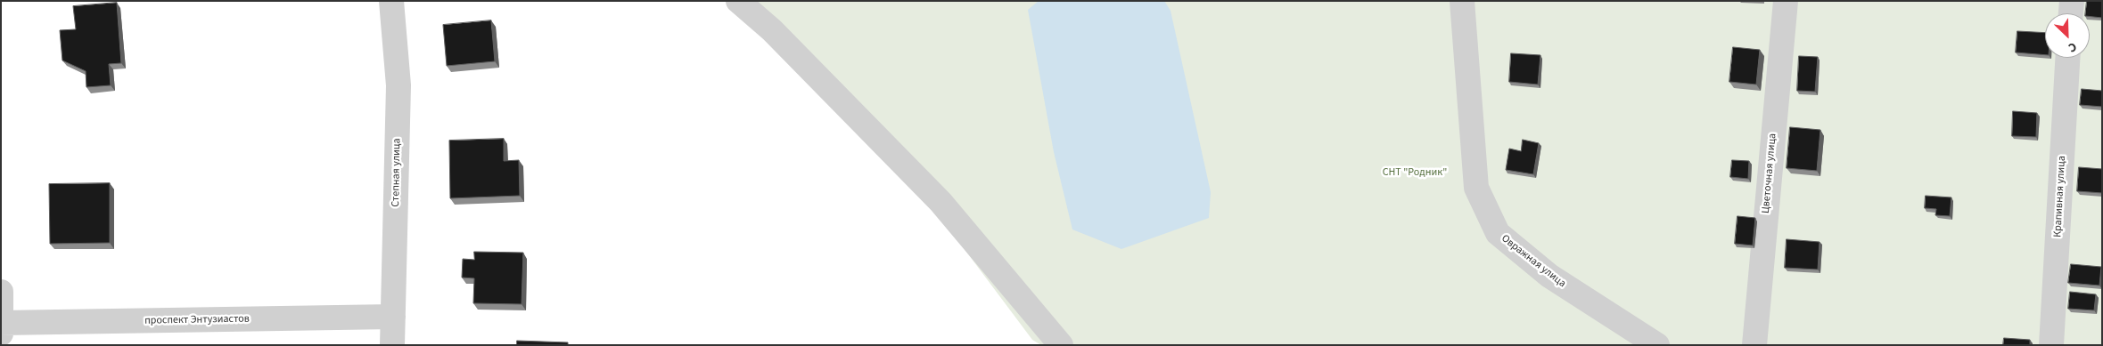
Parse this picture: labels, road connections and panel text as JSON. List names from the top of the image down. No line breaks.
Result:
{"streets":{"street":["Степная улица","Цветочная улица","Крапивная улица","Овражная улица","проспект Энтузиастов"]},"crossings":[["Степная улица","проспект Энтузиастов"]],"parks":["СНТ \"Родник\""],"north":"bottom right"}
